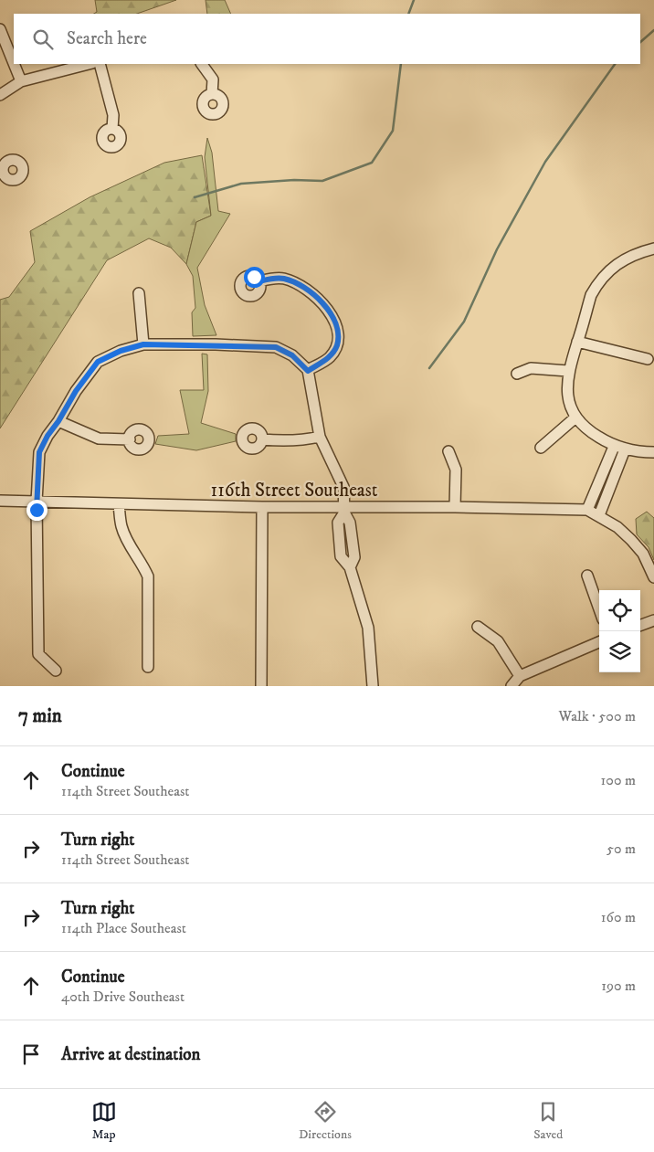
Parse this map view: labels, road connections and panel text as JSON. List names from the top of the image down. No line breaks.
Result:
{"streets":{"street":["116th Street Southeast"]},"page":{"search":"Search here","heading":["7 min","Walk · 500 m"],"list":[["Continue","114th Street Southeast","100 m"],["Turn right","114th Street Southeast","50 m"],["Turn right","114th Place Southeast","160 m"],["Continue","40th Drive Southeast","190 m"],"Arrive at destination"],"nav":["Map","Directions","Saved"]}}
